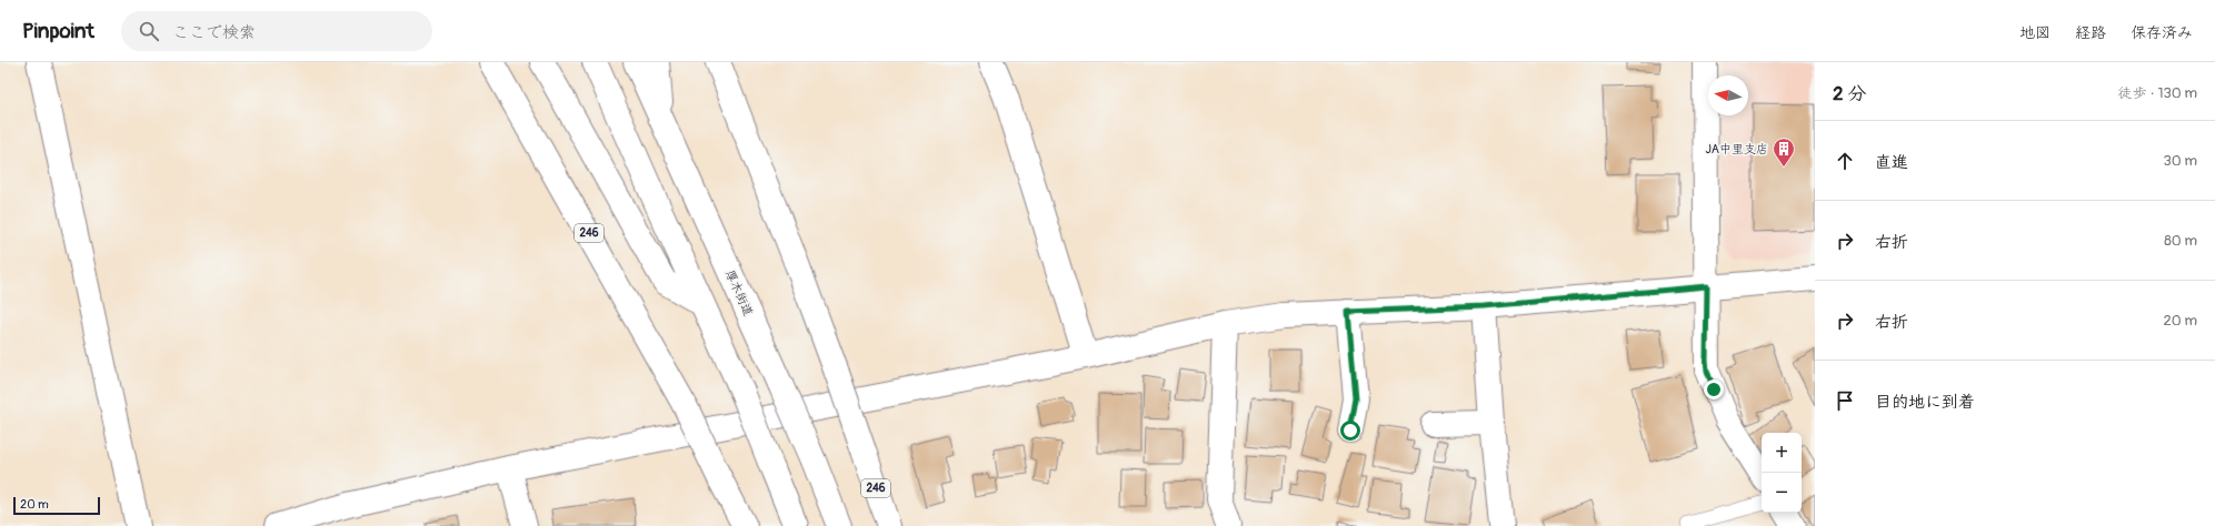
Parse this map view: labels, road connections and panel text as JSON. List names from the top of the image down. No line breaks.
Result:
{"streets":{"main road":["246","厚木街道"]},"places":{"building":["JA中里支店"]},"scale_bar":"20 m","north":"left","page":{"header":"Pinpoint","search":"ここで検索","nav":["地図","経路","保存済み"],"heading":["2 分","徒歩 · 130 m"],"list":[["直進","30 m"],["右折","80 m"],["右折","20 m"],"目的地に到着"],"map_buttons":["+","−"],"scale":"20 m"}}
